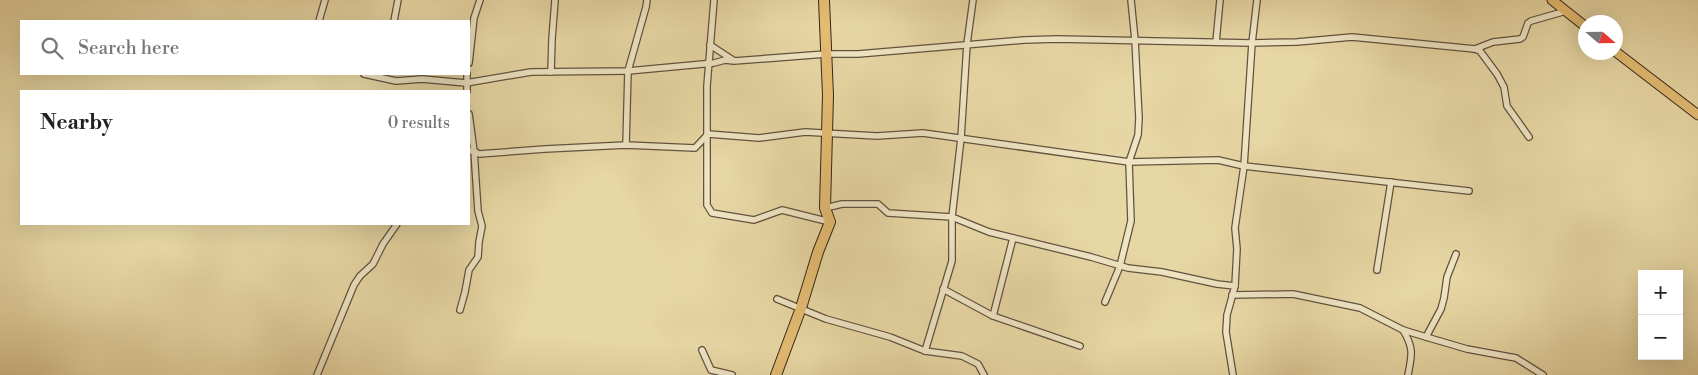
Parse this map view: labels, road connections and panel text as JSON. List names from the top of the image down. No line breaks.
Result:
{"north":"right","page":{"search":"Search here","heading":["Nearby","0 results"],"map_buttons":["+","−"]}}
